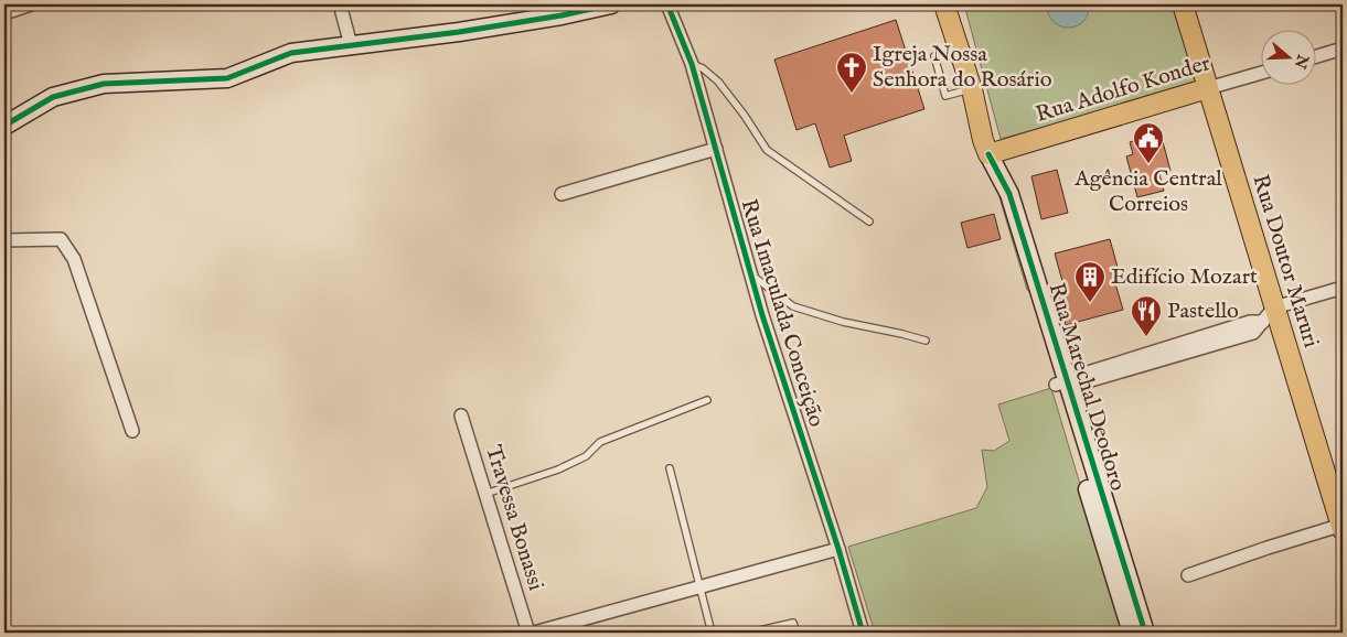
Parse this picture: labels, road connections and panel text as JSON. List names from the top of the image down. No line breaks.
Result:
{"streets":{"main road":["Rua Adolfo Konder","Rua Doutor Maruri","Rua Marechal Deodoro"],"street":["Rua Imaculada Conceição","Travessa Bonassi"]},"crossings":[["Rua Adolfo Konder","Rua Doutor Maruri"],["Rua Adolfo Konder","Rua Marechal Deodoro"]],"places":{"church":["Igreja Nossa Senhora do Rosário"],"public building":["Agência Central Correios"],"building":["Edifício Mozart"],"restaurant":["Pastello"]},"north":"right"}
